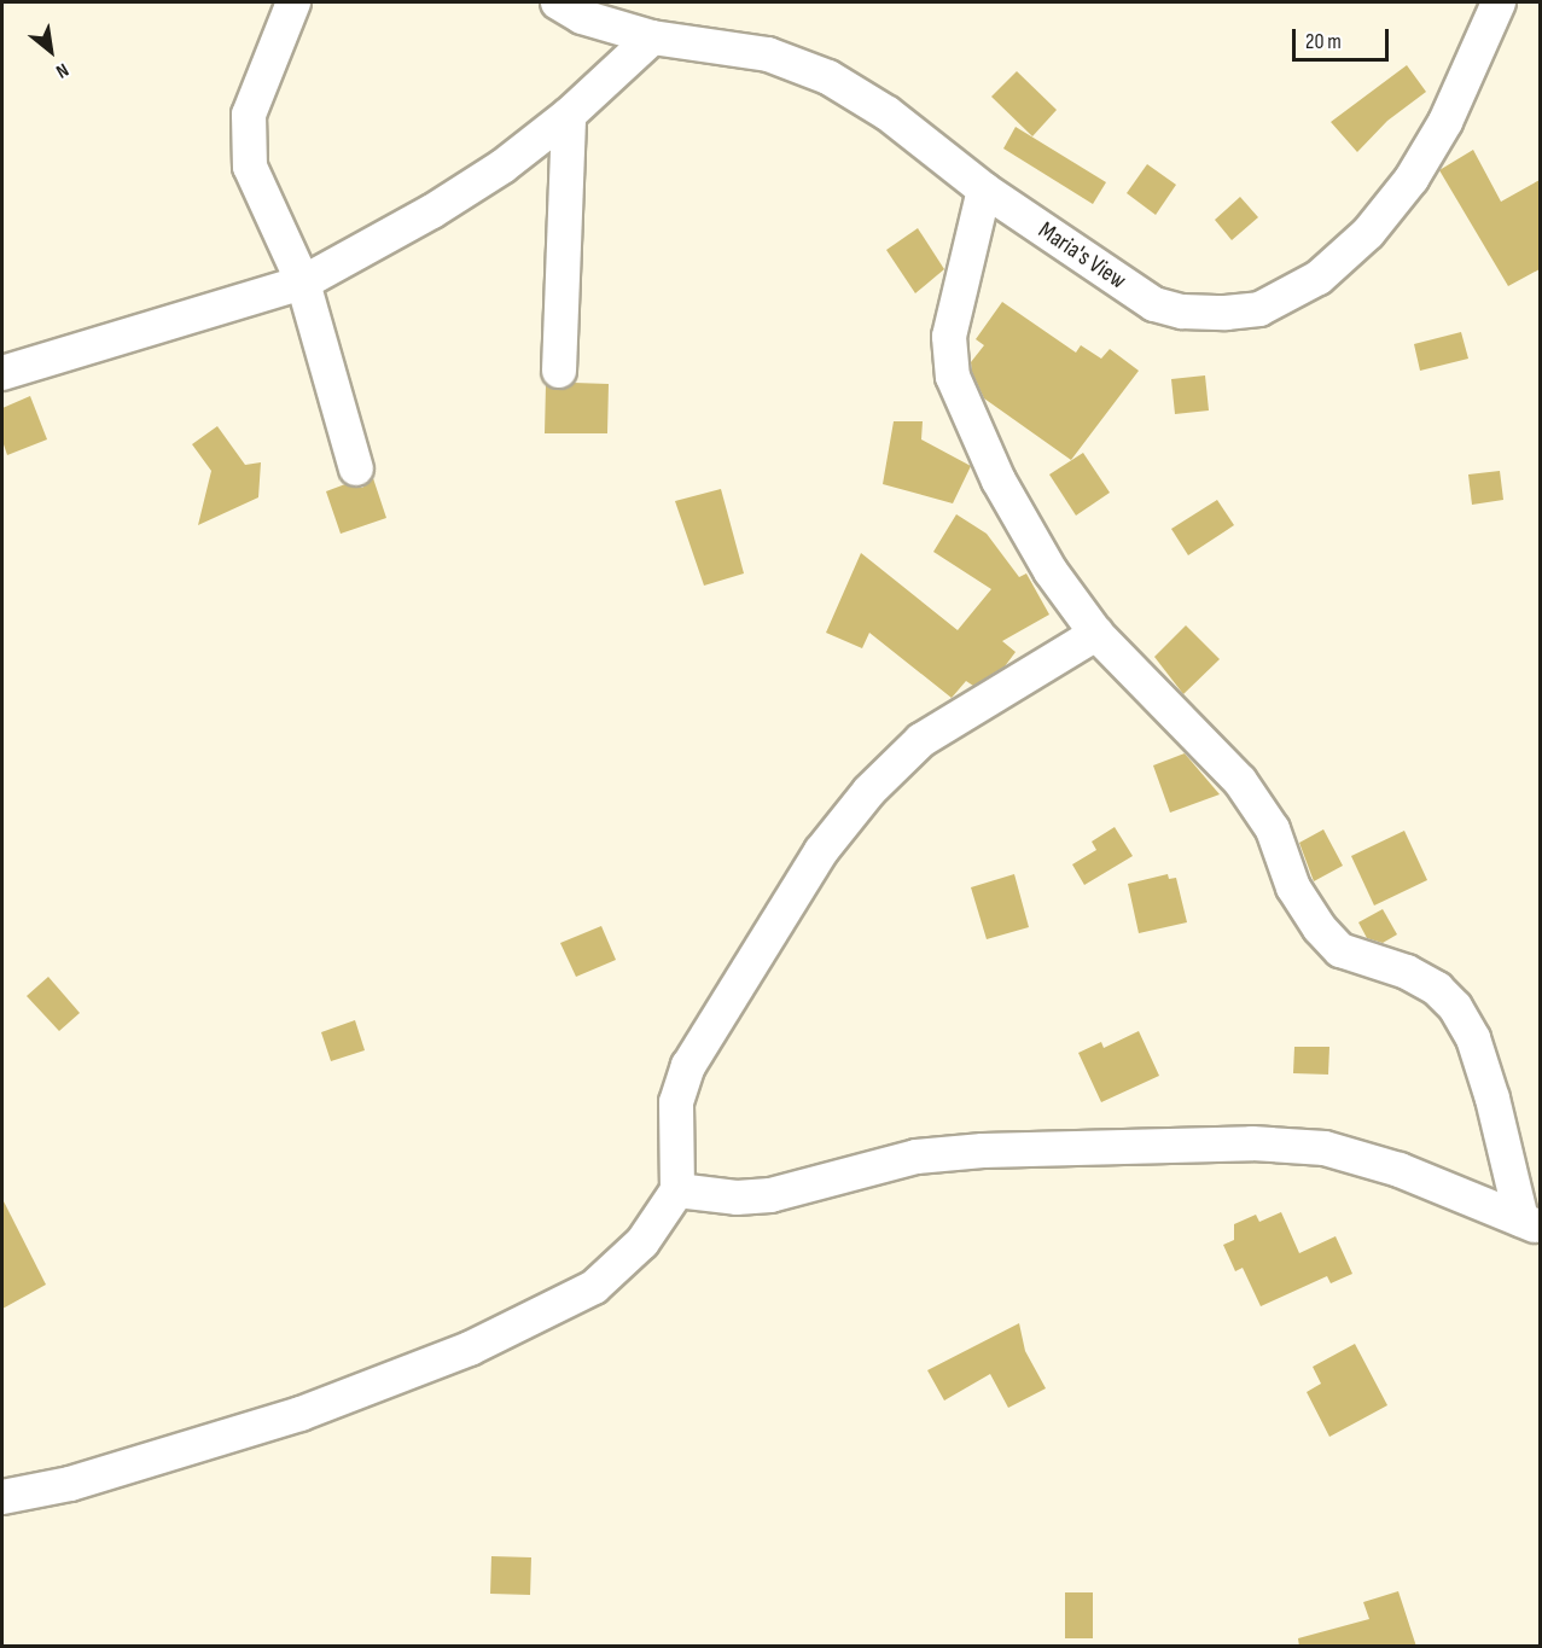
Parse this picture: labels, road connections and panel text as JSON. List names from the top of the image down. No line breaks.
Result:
{"streets":{"street":["Maria's View"]},"scale_bar":"20 m","north":"bottom right"}
